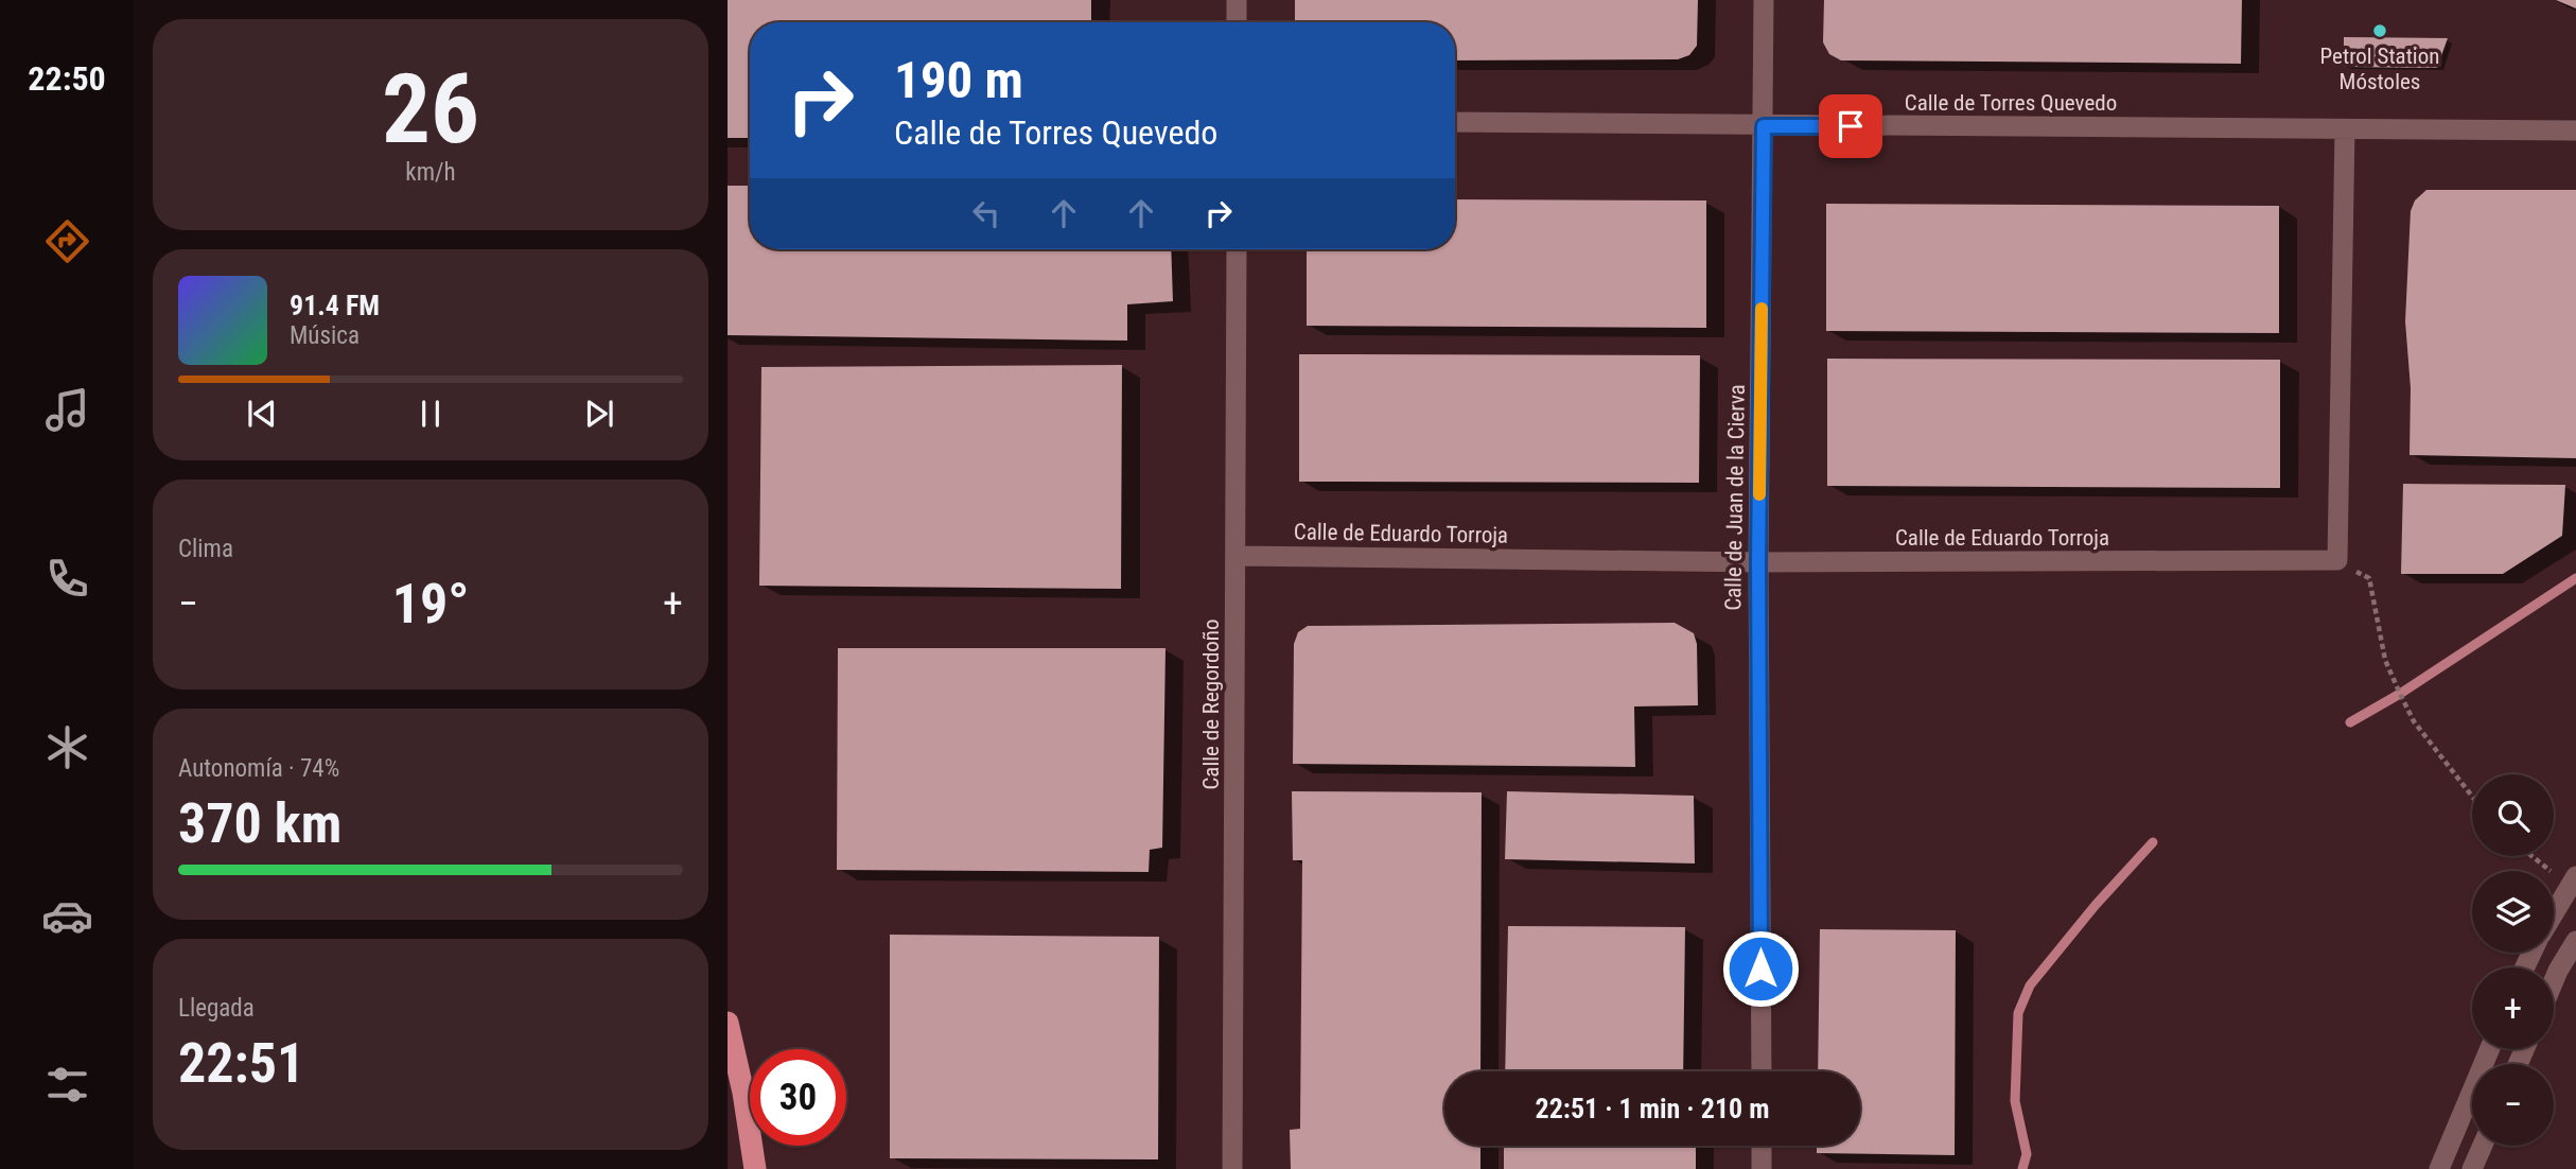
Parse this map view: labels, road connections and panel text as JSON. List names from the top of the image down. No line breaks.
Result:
{"streets":{"street":["Calle de Torres Quevedo","Calle de Juan de la Cierva","Calle de Eduardo Torroja","Calle de Regordoño"]},"crossings":[["Calle de Torres Quevedo","Calle de Juan de la Cierva"],["Calle de Juan de la Cierva","Calle de Eduardo Torroja"],["Calle de Eduardo Torroja","Calle de Regordoño"]],"places":["Petrol Station Móstoles"],"page":{"tabs":"22:50","tile":[["26","km/h"],"Clima",["Autonomía · 74%","370 km"],["Llegada","22:51"]],"turn":["190 m","Calle de Torres Quevedo"],"song":["91.4 FM","Música"],"heat":["−","19°","+"],"map_buttons":["+","−"],"limit":"30","trip":"22:51 · 1 min · 210 m"}}
